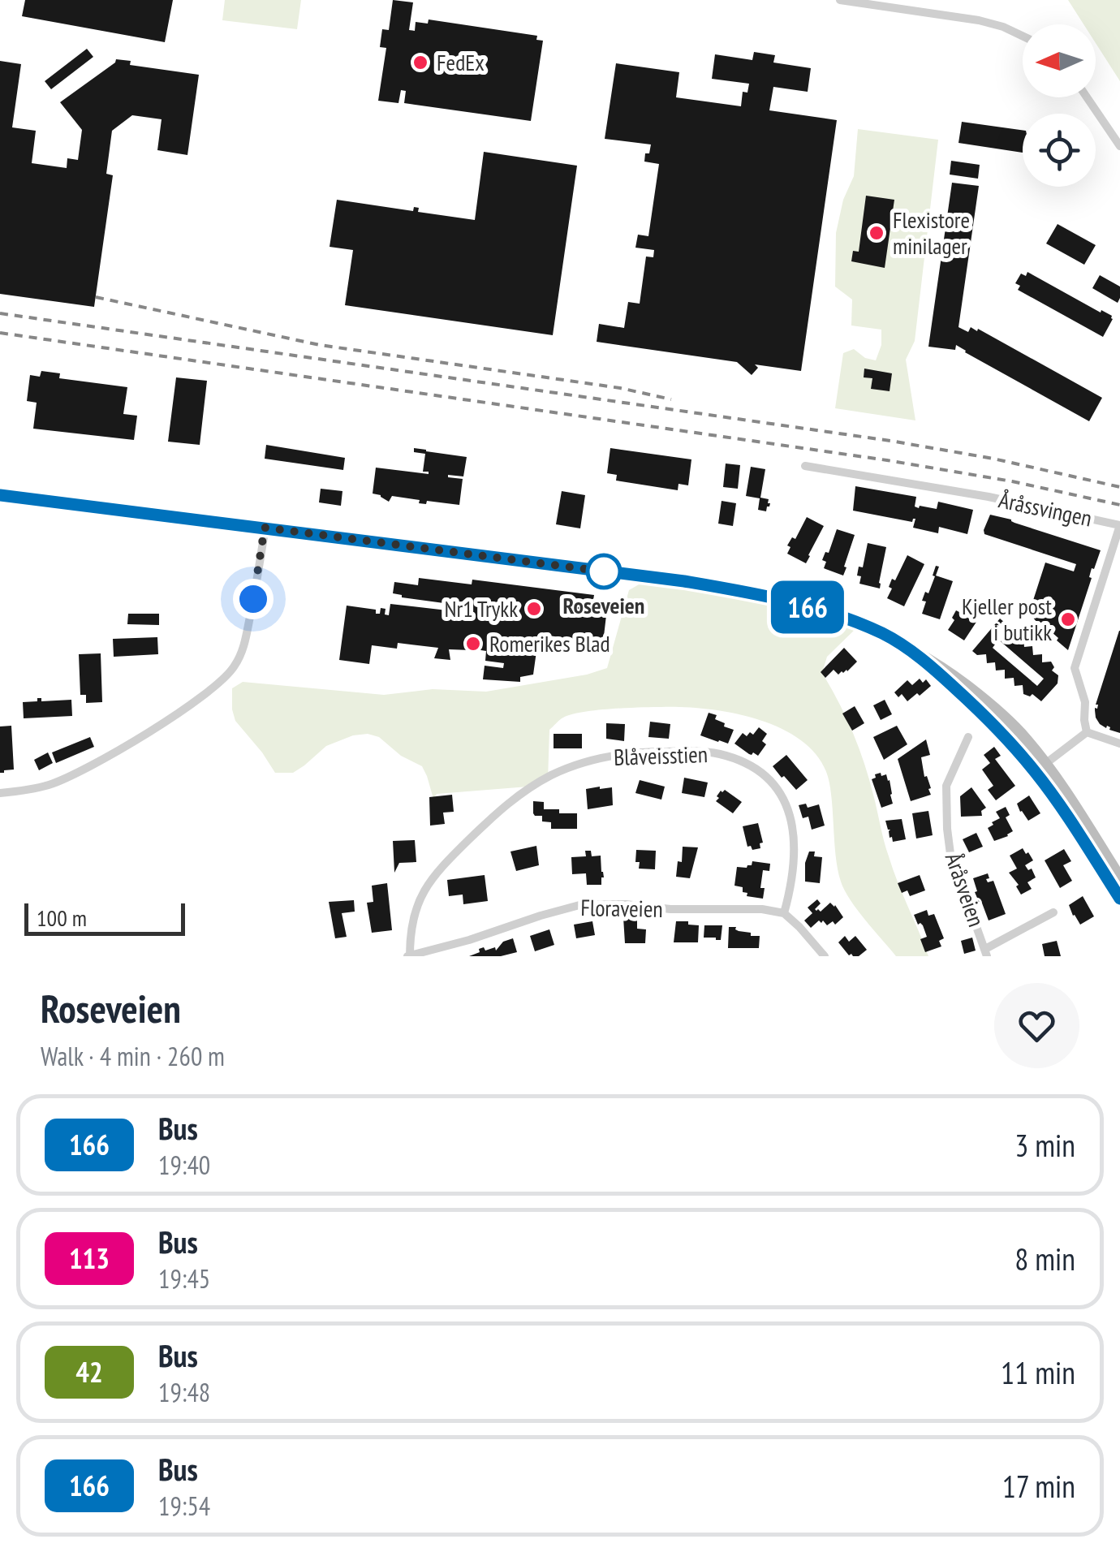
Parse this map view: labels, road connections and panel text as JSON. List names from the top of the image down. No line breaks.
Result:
{"streets":{"street":["Åråssvingen","Blåveisstien","Åråsveien","Floraveien"]},"crossings":[["Blåveisstien","Floraveien"]],"places":["FedEx","Flexistore minilager","Roseveien","Nr1 Trykk","Kjeller post i butikk","Romerikes Blad"],"lines":["bus line 166"],"scale_bar":"100 m","north":"left","page":{"on_map":"166","scale":"100 m","heading":["Roseveien","Walk · 4 min · 260 m"],"list":[{"mark":"166","name":"Bus","note":"19:40","value":"3 min"},{"mark":"113","name":"Bus","note":"19:45","value":"8 min"},{"mark":"42","name":"Bus","note":"19:48","value":"11 min"},{"mark":"166","name":"Bus","note":"19:54","value":"17 min"}]}}
